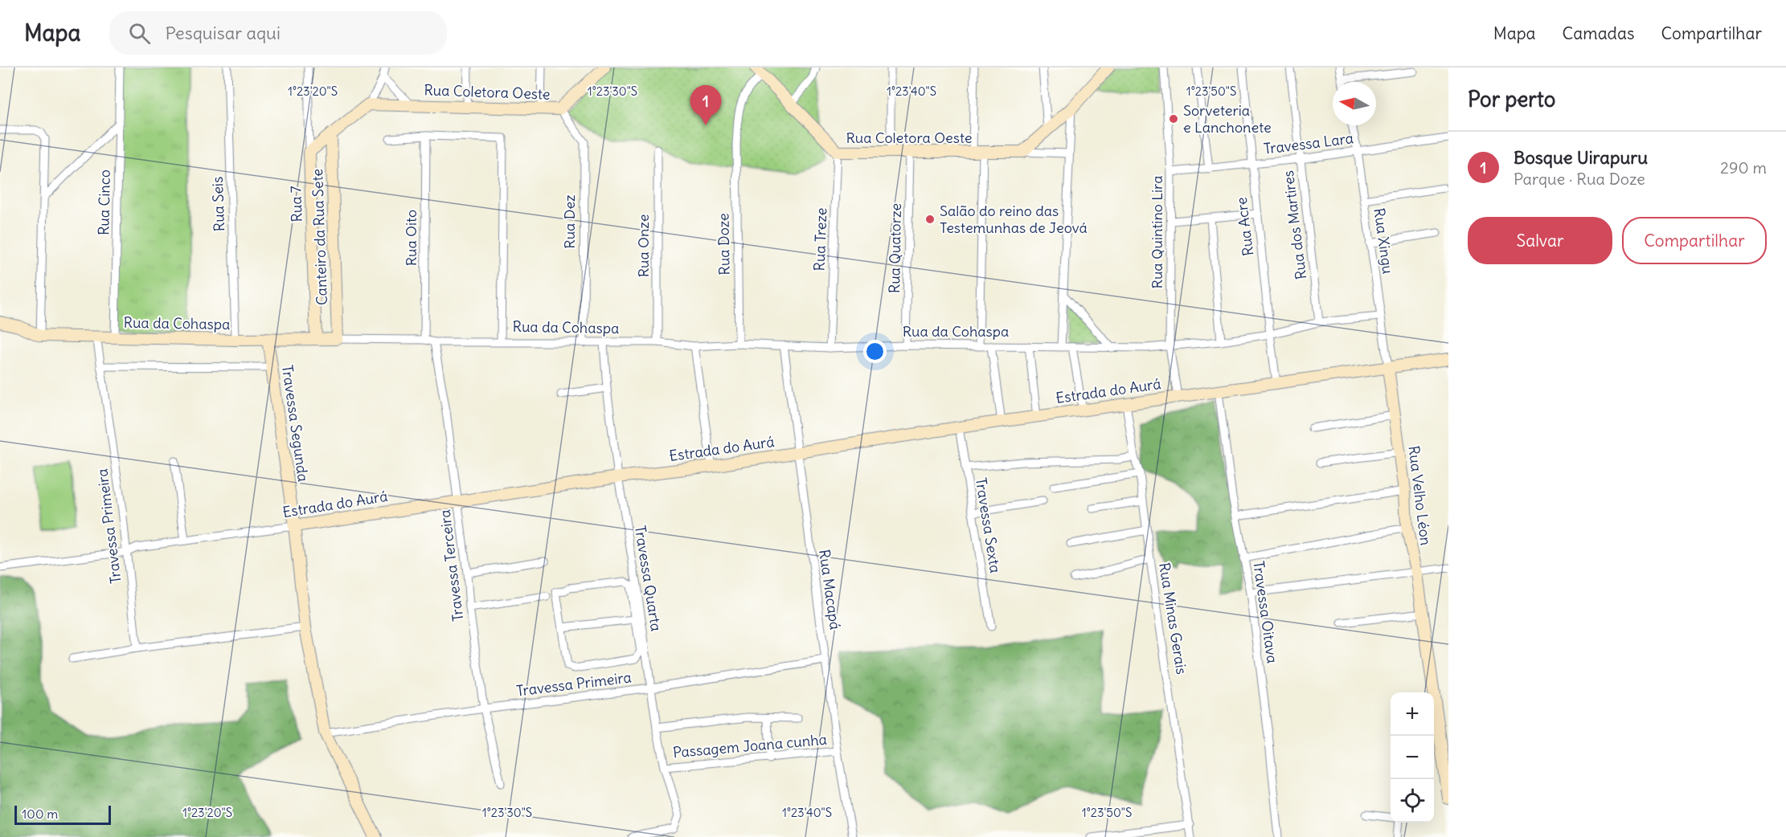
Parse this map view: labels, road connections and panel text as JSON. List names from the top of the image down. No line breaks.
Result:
{"streets":{"street":["Rua Coletora Oeste","Travessa Lara","Rua Cinco","Rua Seis","Rua 7","Rua Dez","Rua dos Martires","Rua Acre","Rua Quintino Lira","Canteiro da Rua Sete","Rua Oito","Rua Treze","Rua Xingu","Rua Doze","Rua Onze","Rua Quatorze","Rua da Cohaspa","Estrada do Aurá","Travessa Segunda","Rua Velho Léon","Travessa Sexta","Travessa Primeira","Travessa Terceira","Travessa Quarta","Rua Macapá","Travessa Oitava","Rua Minas Gerais","Passagem Joana cunha"]},"crossings":[["Rua Coletora Oeste","Rua Dez"],["Rua Coletora Oeste","Rua Treze"],["Rua Coletora Oeste","Rua Doze"],["Rua Coletora Oeste","Rua Quatorze"],["Travessa Lara","Rua dos Martires"],["Travessa Lara","Rua Acre"],["Travessa Lara","Rua Quintino Lira"],["Travessa Lara","Rua Xingu"],["Rua Cinco","Rua da Cohaspa"],["Rua Seis","Rua da Cohaspa"],["Rua 7","Rua da Cohaspa"],["Rua Dez","Rua da Cohaspa"],["Rua dos Martires","Rua da Cohaspa"],["Rua Acre","Rua da Cohaspa"],["Rua Acre","Estrada do Aurá"],["Rua Quintino Lira","Rua da Cohaspa"],["Rua Quintino Lira","Estrada do Aurá"],["Canteiro da Rua Sete","Rua da Cohaspa"],["Rua Oito","Rua da Cohaspa"],["Rua Treze","Rua da Cohaspa"],["Rua Xingu","Rua da Cohaspa"],["Rua Xingu","Estrada do Aurá"],["Rua Xingu","Rua Velho Léon"],["Rua Doze","Rua da Cohaspa"],["Rua Onze","Rua da Cohaspa"],["Rua Quatorze","Rua da Cohaspa"],["Rua da Cohaspa","Travessa Segunda"],["Rua da Cohaspa","Travessa Primeira"],["Rua da Cohaspa","Travessa Terceira"],["Rua da Cohaspa","Travessa Quarta"],["Rua da Cohaspa","Rua Macapá"],["Estrada do Aurá","Travessa Segunda"],["Estrada do Aurá","Rua Velho Léon"],["Estrada do Aurá","Travessa Sexta"],["Estrada do Aurá","Travessa Primeira"],["Estrada do Aurá","Travessa Terceira"],["Estrada do Aurá","Travessa Quarta"],["Estrada do Aurá","Rua Macapá"],["Estrada do Aurá","Travessa Oitava"],["Estrada do Aurá","Rua Minas Gerais"],["Travessa Segunda","Travessa Primeira"],["Travessa Primeira","Travessa Terceira"],["Travessa Primeira","Travessa Quarta"],["Travessa Primeira","Rua Macapá"],["Travessa Quarta","Passagem Joana cunha"],["Rua Macapá","Passagem Joana cunha"]],"places":["Sorveteria e Lanchonete","Salão do reino das Testemunhas de Jeová"],"scale_bar":"100 m","north":"left","page":{"header":"Mapa","search":"Pesquisar aqui","nav":["Mapa","Camadas","Compartilhar"],"heading":"Por perto","pins":"1","list":[{"mark":"1","name":"Bosque Uirapuru","note":"Parque · Rua Doze","value":"290 m"}],"buttons":["Salvar","Compartilhar"],"map_buttons":["+","−"],"scale":"100 m"},"coordinates":["1°23'20\"S","1°23'30\"S","1°23'40\"S","1°23'50\"S"]}
